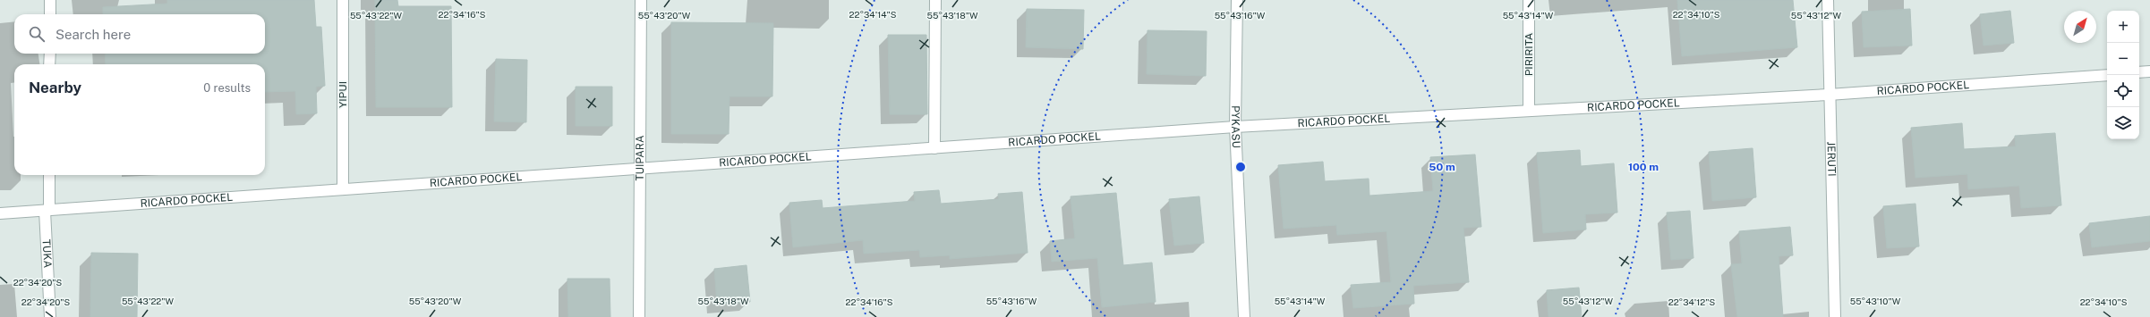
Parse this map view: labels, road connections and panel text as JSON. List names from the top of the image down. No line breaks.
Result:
{"streets":{"street":["PIRIRITA","RICARDO POCKEL","YIPUI","PYKASU","TUIPARA","JERUTI","TUKA"]},"crossings":[["PIRIRITA","RICARDO POCKEL"],["RICARDO POCKEL","YIPUI"],["RICARDO POCKEL","PYKASU"],["RICARDO POCKEL","TUIPARA"],["RICARDO POCKEL","JERUTI"],["RICARDO POCKEL","TUKA"]],"north":"top right","page":{"map_buttons":["+","−"],"search":"Search here","heading":["Nearby","0 results"]},"coordinates":["22°34'16\"S","22°34'14\"S","22°34'10\"S","55°43'22\"W","55°43'20\"W","55°43'18\"W","55°43'16\"W","55°43'14\"W","55°43'12\"W","22°34'20\"S","55°43'10\"W","22°34'12\"S"],"rings":["50 m","100 m"]}
